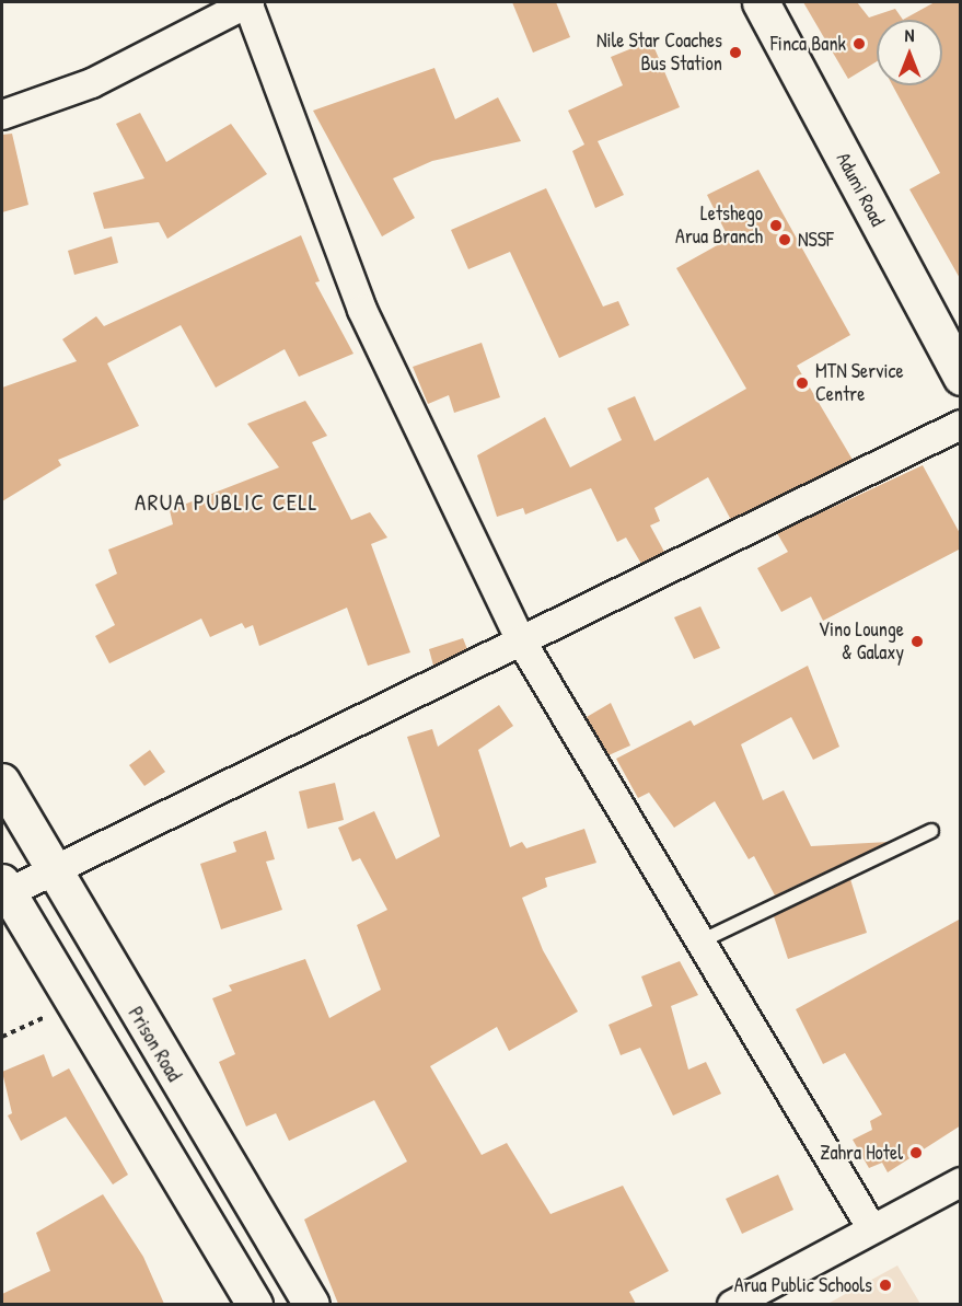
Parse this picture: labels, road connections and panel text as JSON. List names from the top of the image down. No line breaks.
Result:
{"streets":{"main road":["Adumi Road"],"street":["Prison Road"]},"districts":["ARUA PUBLIC CELL"],"places":["Finca Bank","Nile Star Coaches Bus Station","Letshego Arua Branch","NSSF","MTN Service Centre","Vino Lounge & Galaxy","Zahra Hotel","Arua Public Schools"],"north":"top"}
